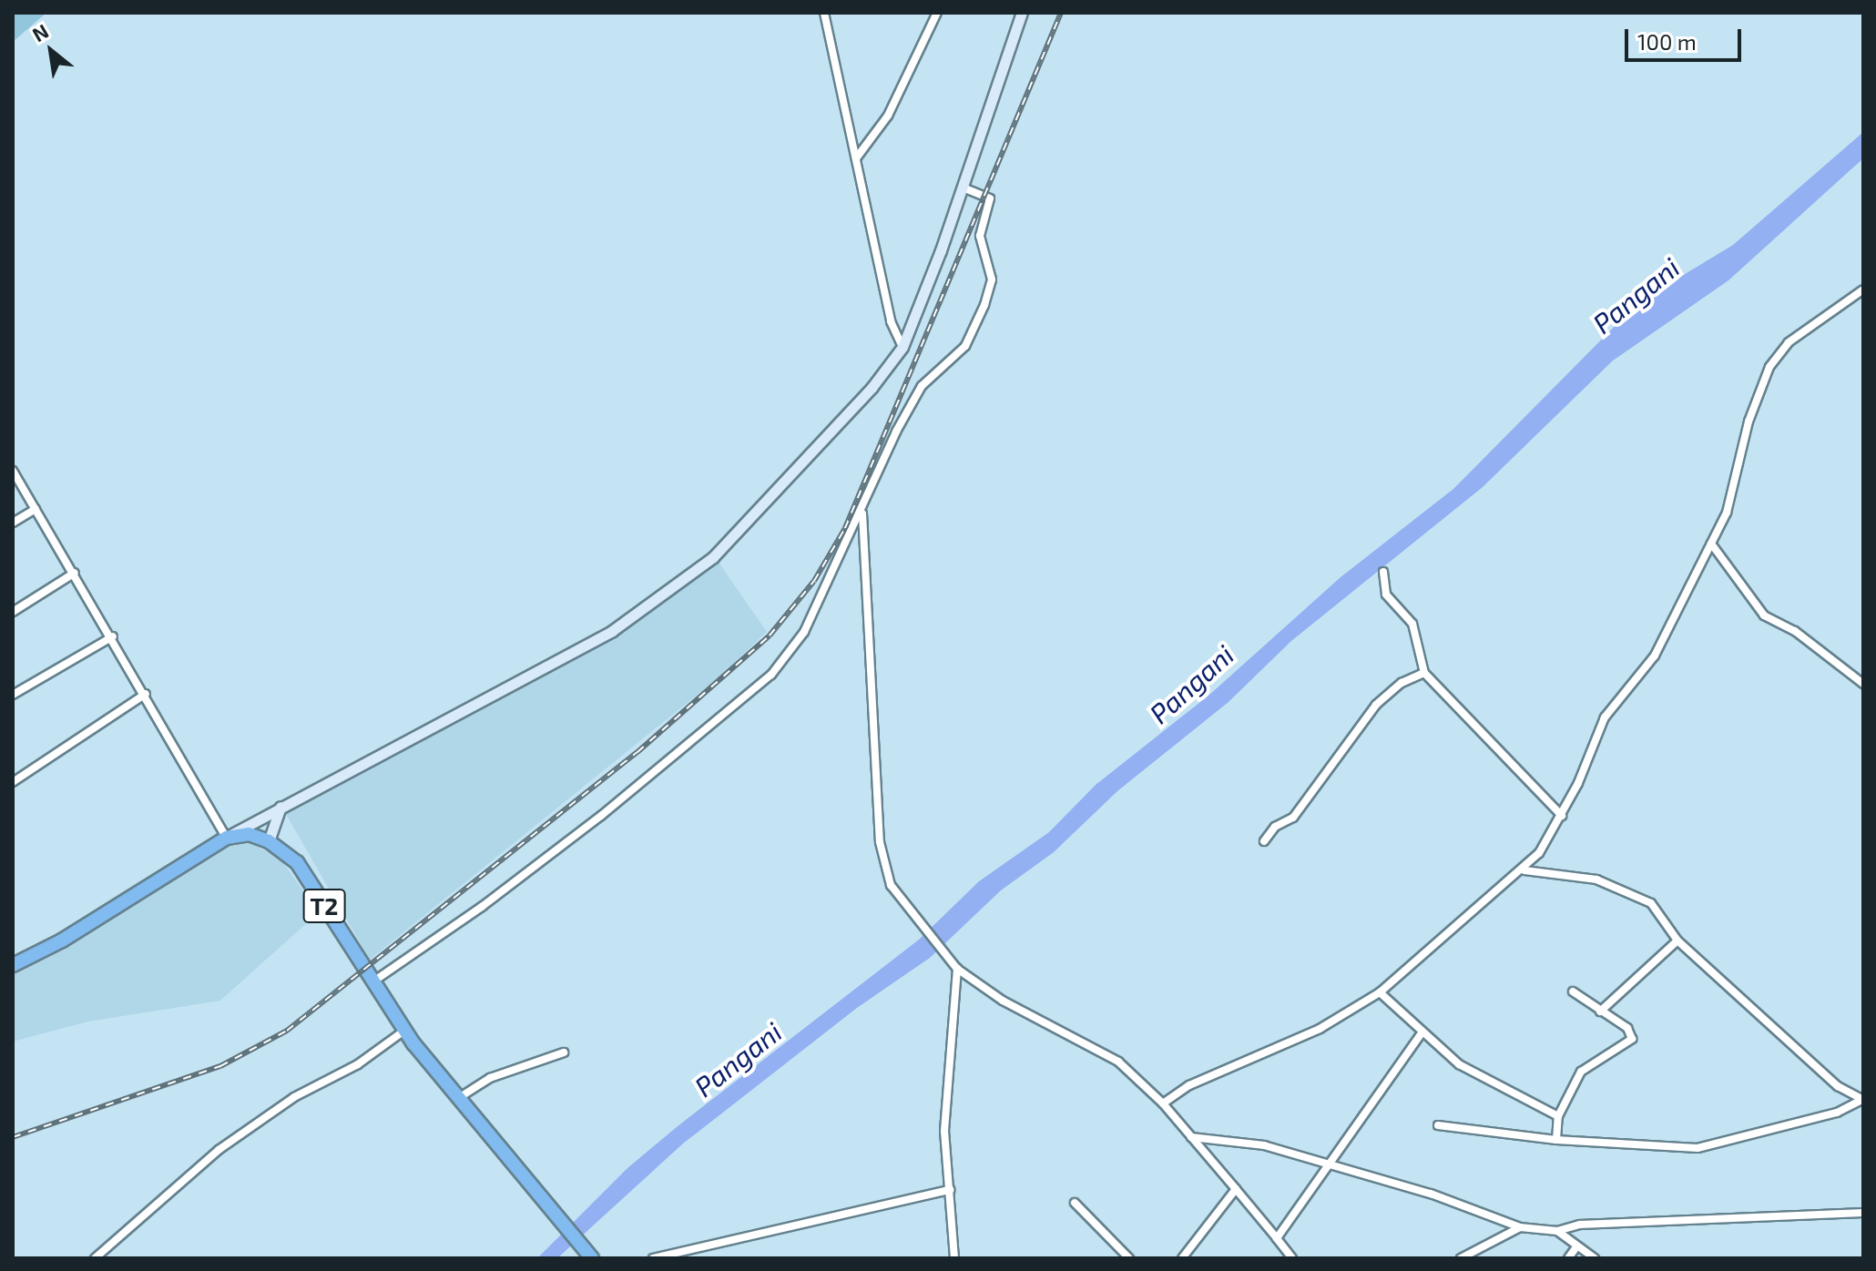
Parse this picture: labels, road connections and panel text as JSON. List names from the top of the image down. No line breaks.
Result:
{"streets":{"highway":["T2"]},"water":["Pangani"],"scale_bar":"100 m","north":"top left"}
